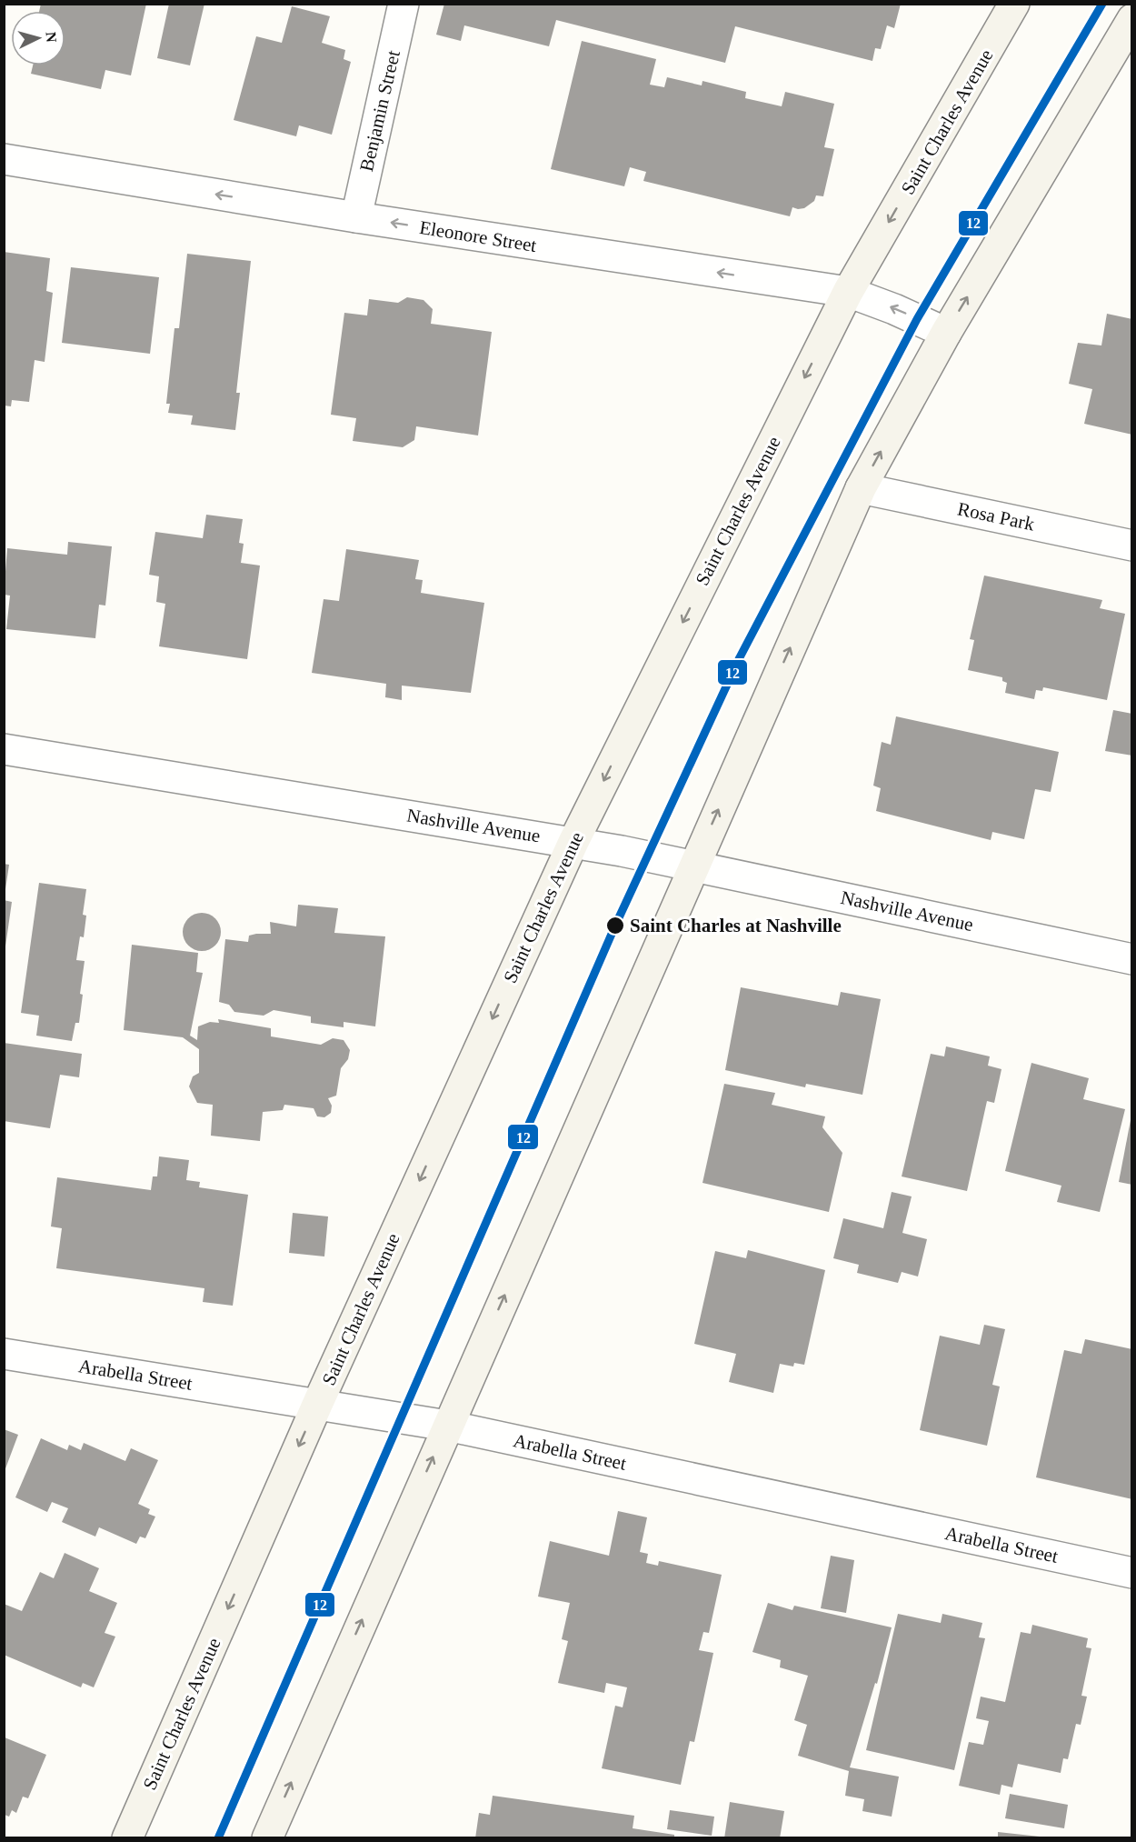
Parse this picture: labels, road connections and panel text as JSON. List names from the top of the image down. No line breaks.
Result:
{"streets":{"main road":["Saint Charles Avenue"],"street":["Benjamin Street","Eleonore Street","Rosa Park","Nashville Avenue","Arabella Street"]},"crossings":[["Benjamin Street","Eleonore Street"],["Saint Charles Avenue","Eleonore Street"],["Saint Charles Avenue","Nashville Avenue"],["Saint Charles Avenue","Arabella Street"]],"one_way":["Eleonore Street"],"places":["Saint Charles at Nashville"],"lines":["transit line 12"],"north":"right"}
